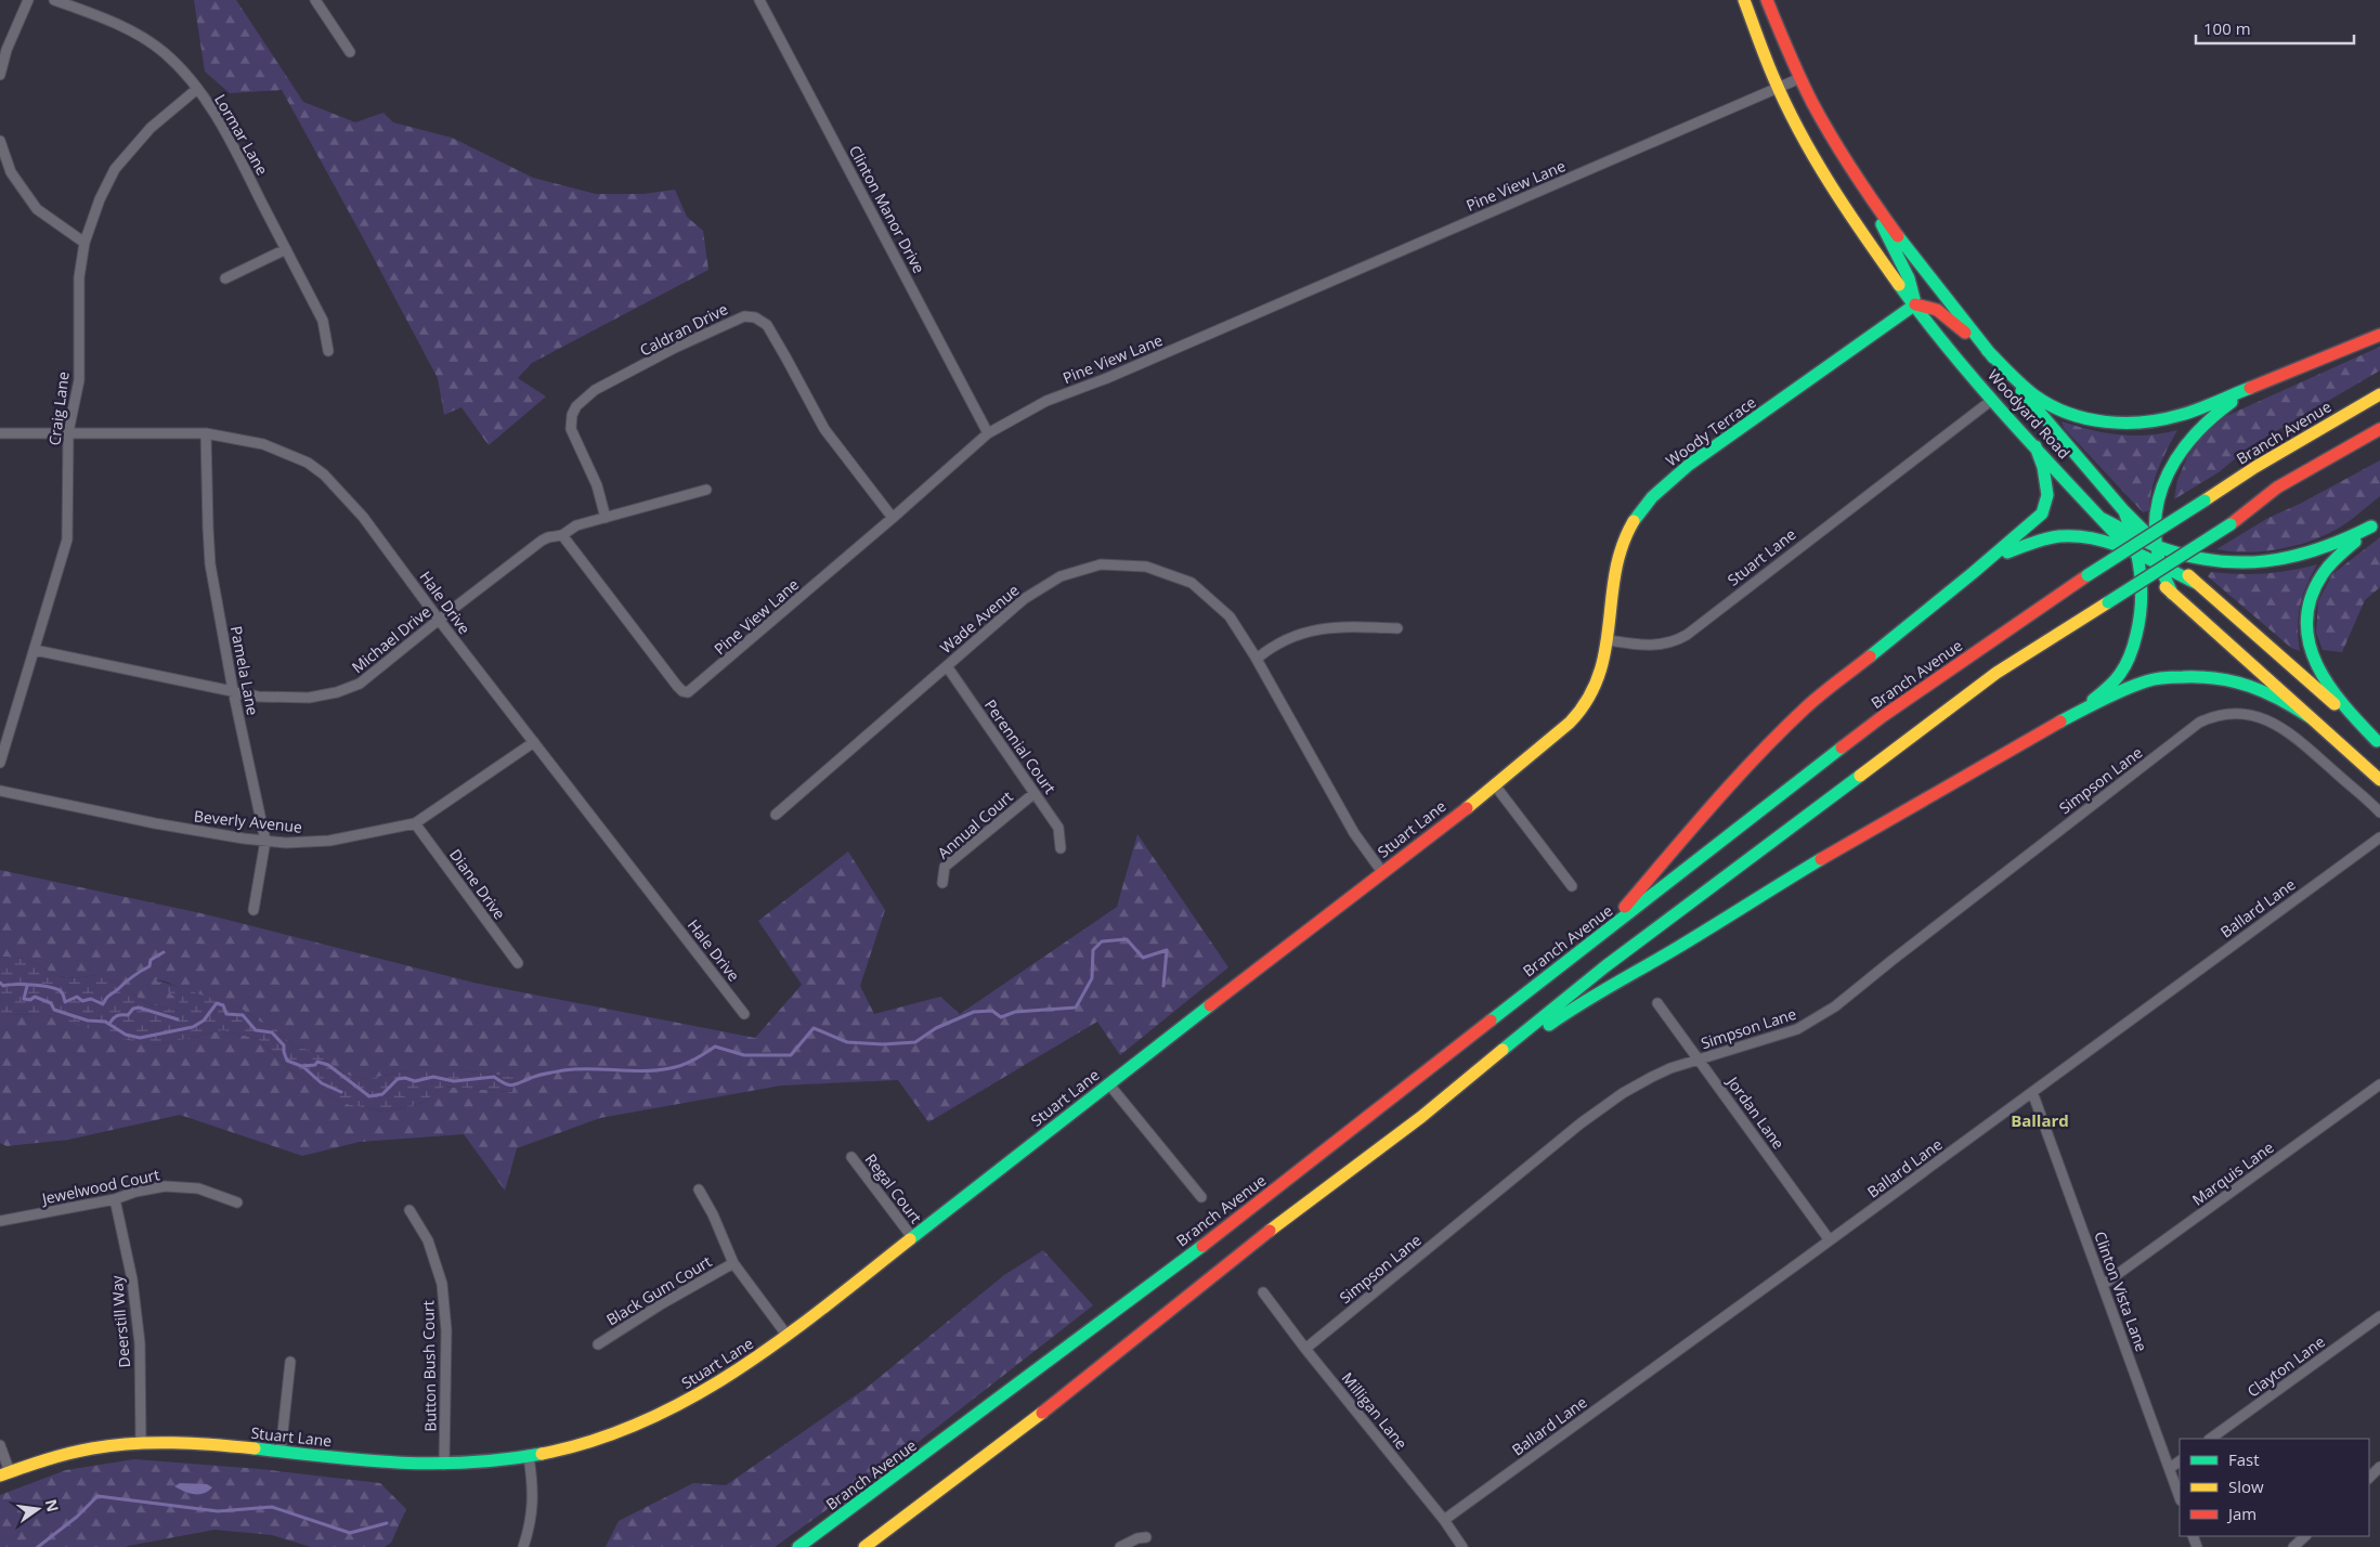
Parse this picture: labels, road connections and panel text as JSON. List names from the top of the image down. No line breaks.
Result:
{"streets":{"main road":["Woodyard Road","Woody Terrace","Branch Avenue","Stuart Lane"],"street":["Lormar Lane","Pine View Lane","Clinton Manor Drive","Caldran Drive","Craig Lane","Hale Drive","Wade Avenue","Michael Drive","Pamela Lane","Perennial Court","Simpson Lane","Beverly Avenue","Annual Court","Diane Drive","Ballard Lane","Jordan Lane","Marquis Lane","Jewelwood Court","Regal Court","Black Gum Court","Clinton Vista Lane","Deerstill Way","Button Bush Court","Clayton Lane","Milligan Lane"]},"crossings":[["Lormar Lane","Craig Lane"],["Pine View Lane","Clinton Manor Drive"],["Pine View Lane","Caldran Drive"],["Pine View Lane","Woodyard Road"],["Pine View Lane","Michael Drive"],["Caldran Drive","Michael Drive"],["Craig Lane","Hale Drive"],["Craig Lane","Michael Drive"],["Woodyard Road","Woody Terrace"],["Woodyard Road","Stuart Lane"],["Woody Terrace","Stuart Lane"],["Stuart Lane","Wade Avenue"],["Stuart Lane","Regal Court"],["Stuart Lane","Deerstill Way"],["Stuart Lane","Button Bush Court"],["Hale Drive","Michael Drive"],["Hale Drive","Pamela Lane"],["Hale Drive","Beverly Avenue"],["Wade Avenue","Perennial Court"],["Michael Drive","Pamela Lane"],["Pamela Lane","Beverly Avenue"],["Perennial Court","Annual Court"],["Simpson Lane","Jordan Lane"],["Simpson Lane","Milligan Lane"],["Beverly Avenue","Diane Drive"],["Ballard Lane","Jordan Lane"],["Ballard Lane","Clinton Vista Lane"],["Ballard Lane","Milligan Lane"],["Marquis Lane","Clinton Vista Lane"],["Jewelwood Court","Deerstill Way"]],"districts":["Ballard"],"legend":["Fast","Slow","Jam"],"scale_bar":"100 m","north":"right"}
